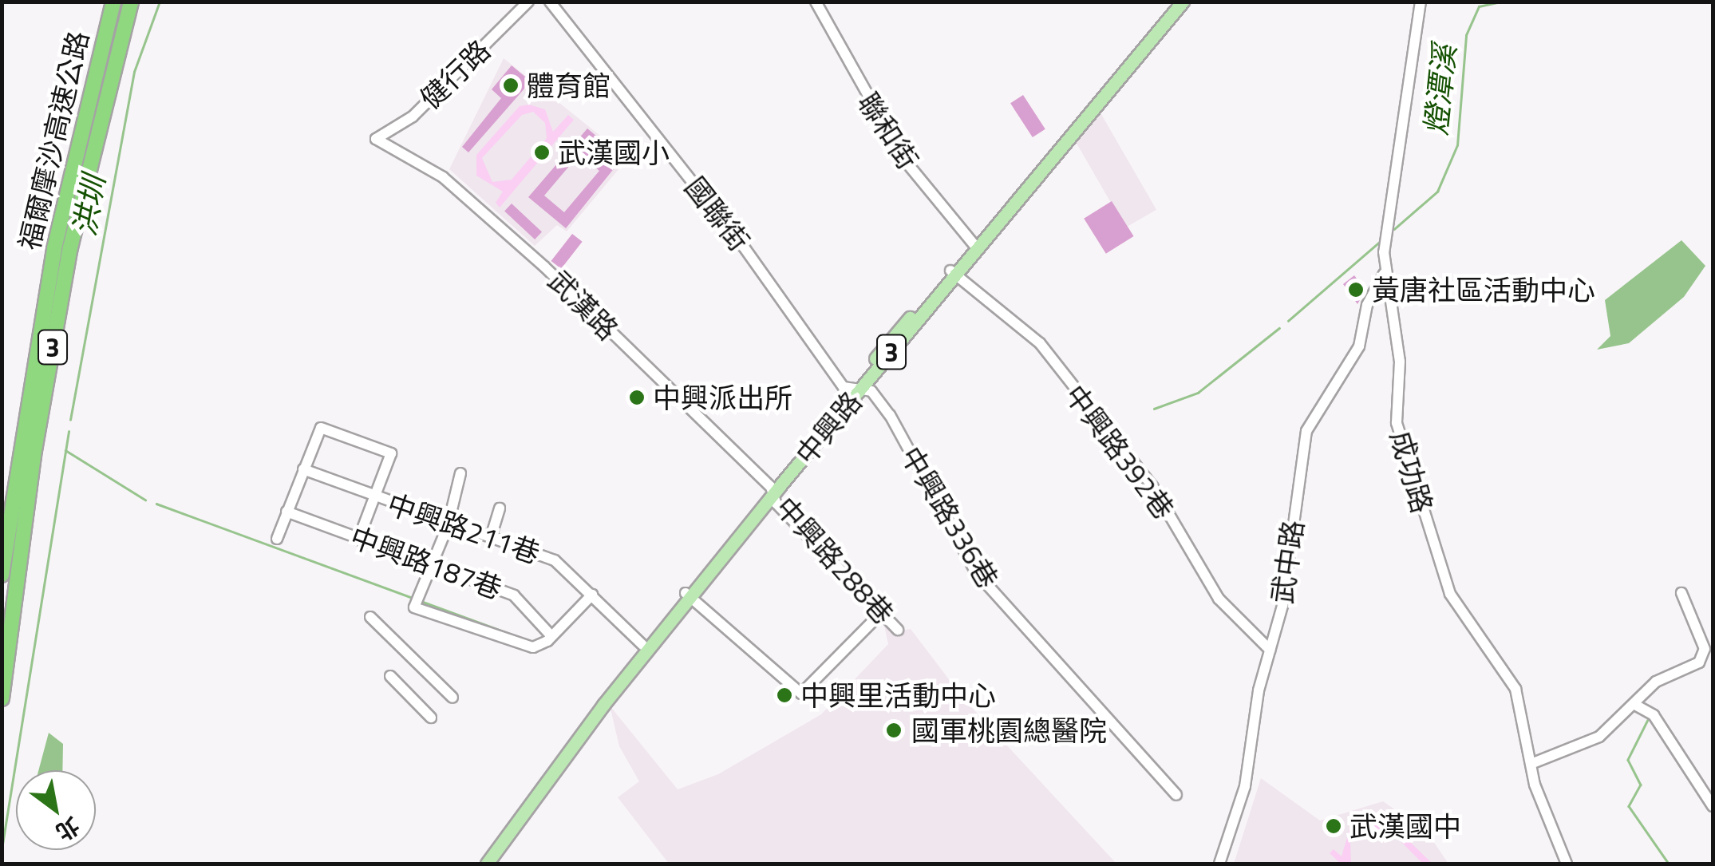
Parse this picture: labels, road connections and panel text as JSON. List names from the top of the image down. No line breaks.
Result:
{"streets":{"highway":["福爾摩沙高速公路","3"],"main road":["中興路"],"street":["健行路","聯和街","國聯街","武漢路","中興路392巷","成功路","中興路336巷","中興路211巷","中興路288巷","武中路","中興路187巷"]},"crossings":[["健行路","武漢路"],["聯和街","中興路"],["國聯街","中興路"],["國聯街","中興路336巷"],["武漢路","中興路"],["武漢路","中興路288巷"],["中興路","中興路392巷"],["中興路","中興路336巷"],["中興路","中興路211巷"],["中興路","中興路288巷"],["中興路392巷","武中路"],["成功路","武中路"]],"water":["燈潭溪","洪圳"],"places":["體育館","武漢國小","黃唐社區活動中心","中興派出所","中興里活動中心","國軍桃園總醫院","武漢國中"],"north":"bottom right"}
